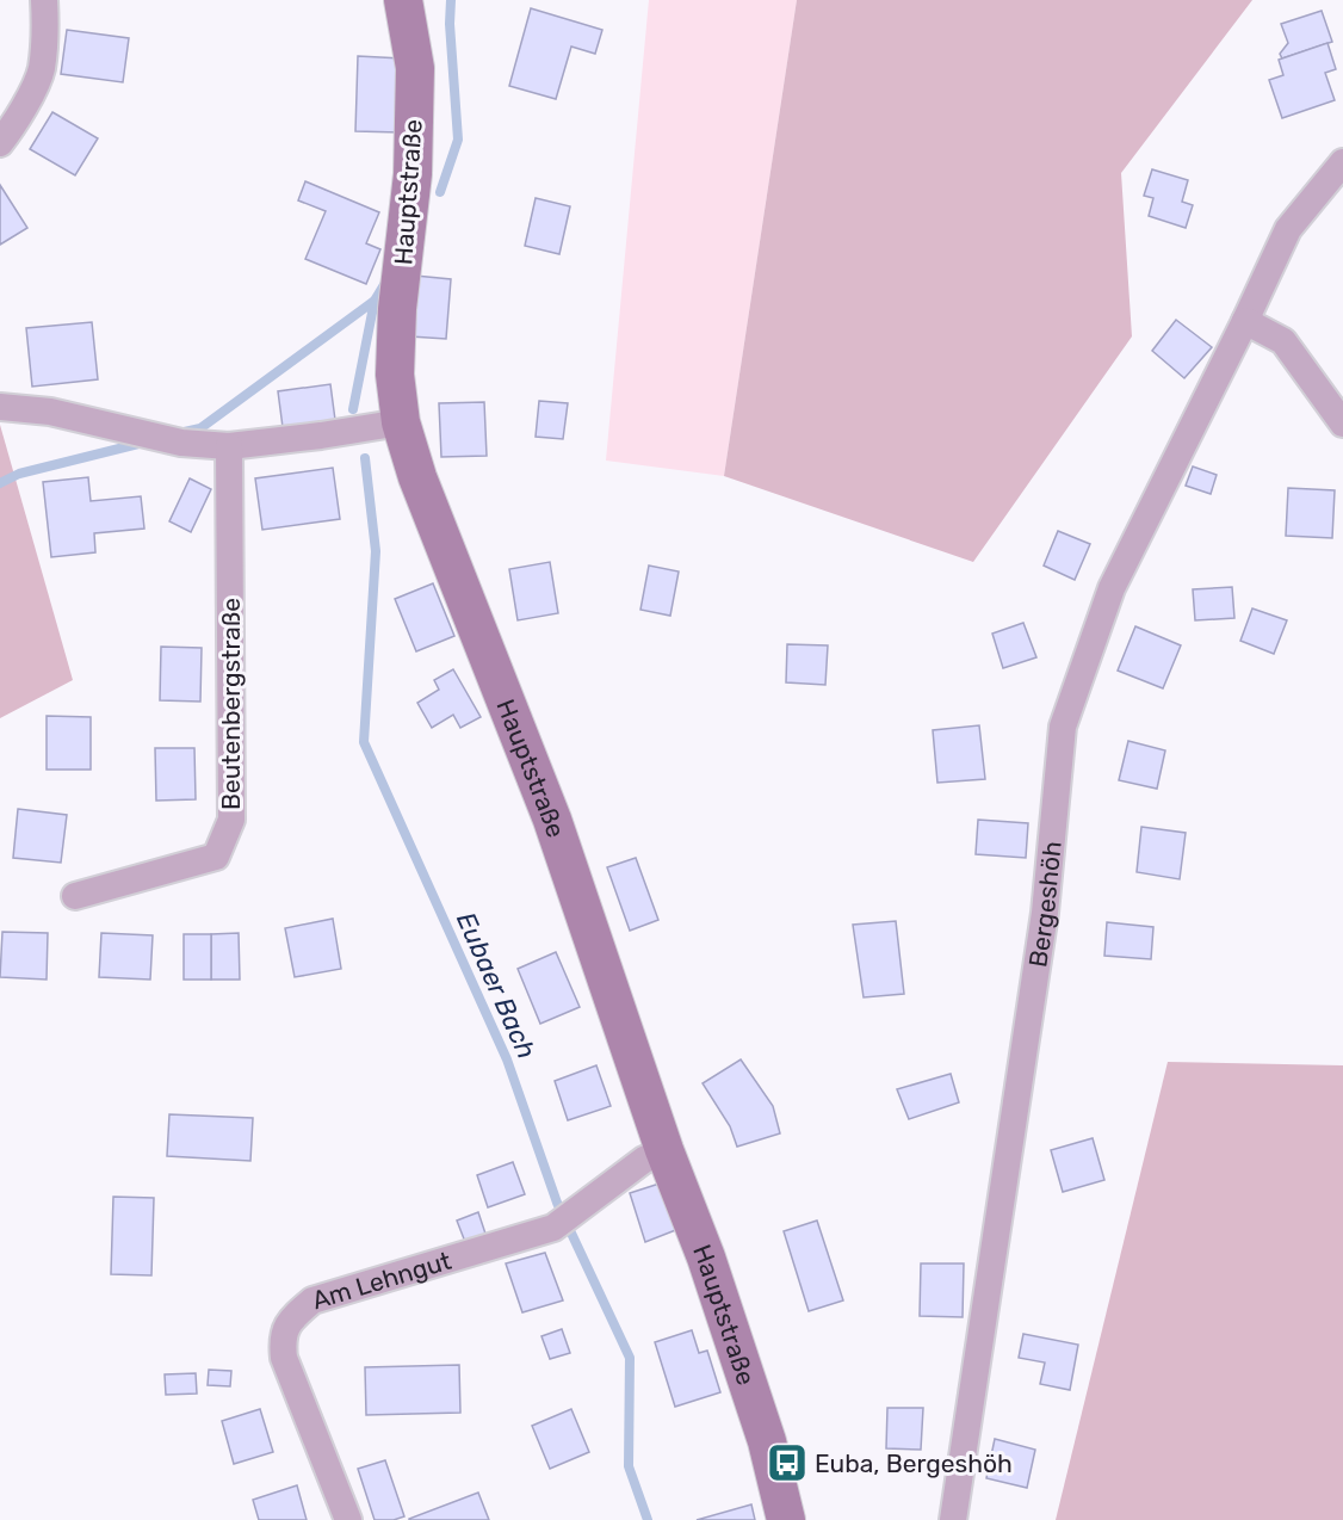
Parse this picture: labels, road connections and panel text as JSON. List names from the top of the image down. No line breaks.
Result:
{"streets":{"street":["Hauptstraße","Beutenbergstraße","Bergeshöh","Am Lehngut"]},"crossings":[["Hauptstraße","Am Lehngut"]],"water":["Eubaer Bach"],"places":{"bus stop":["Euba, Bergeshöh"]}}
